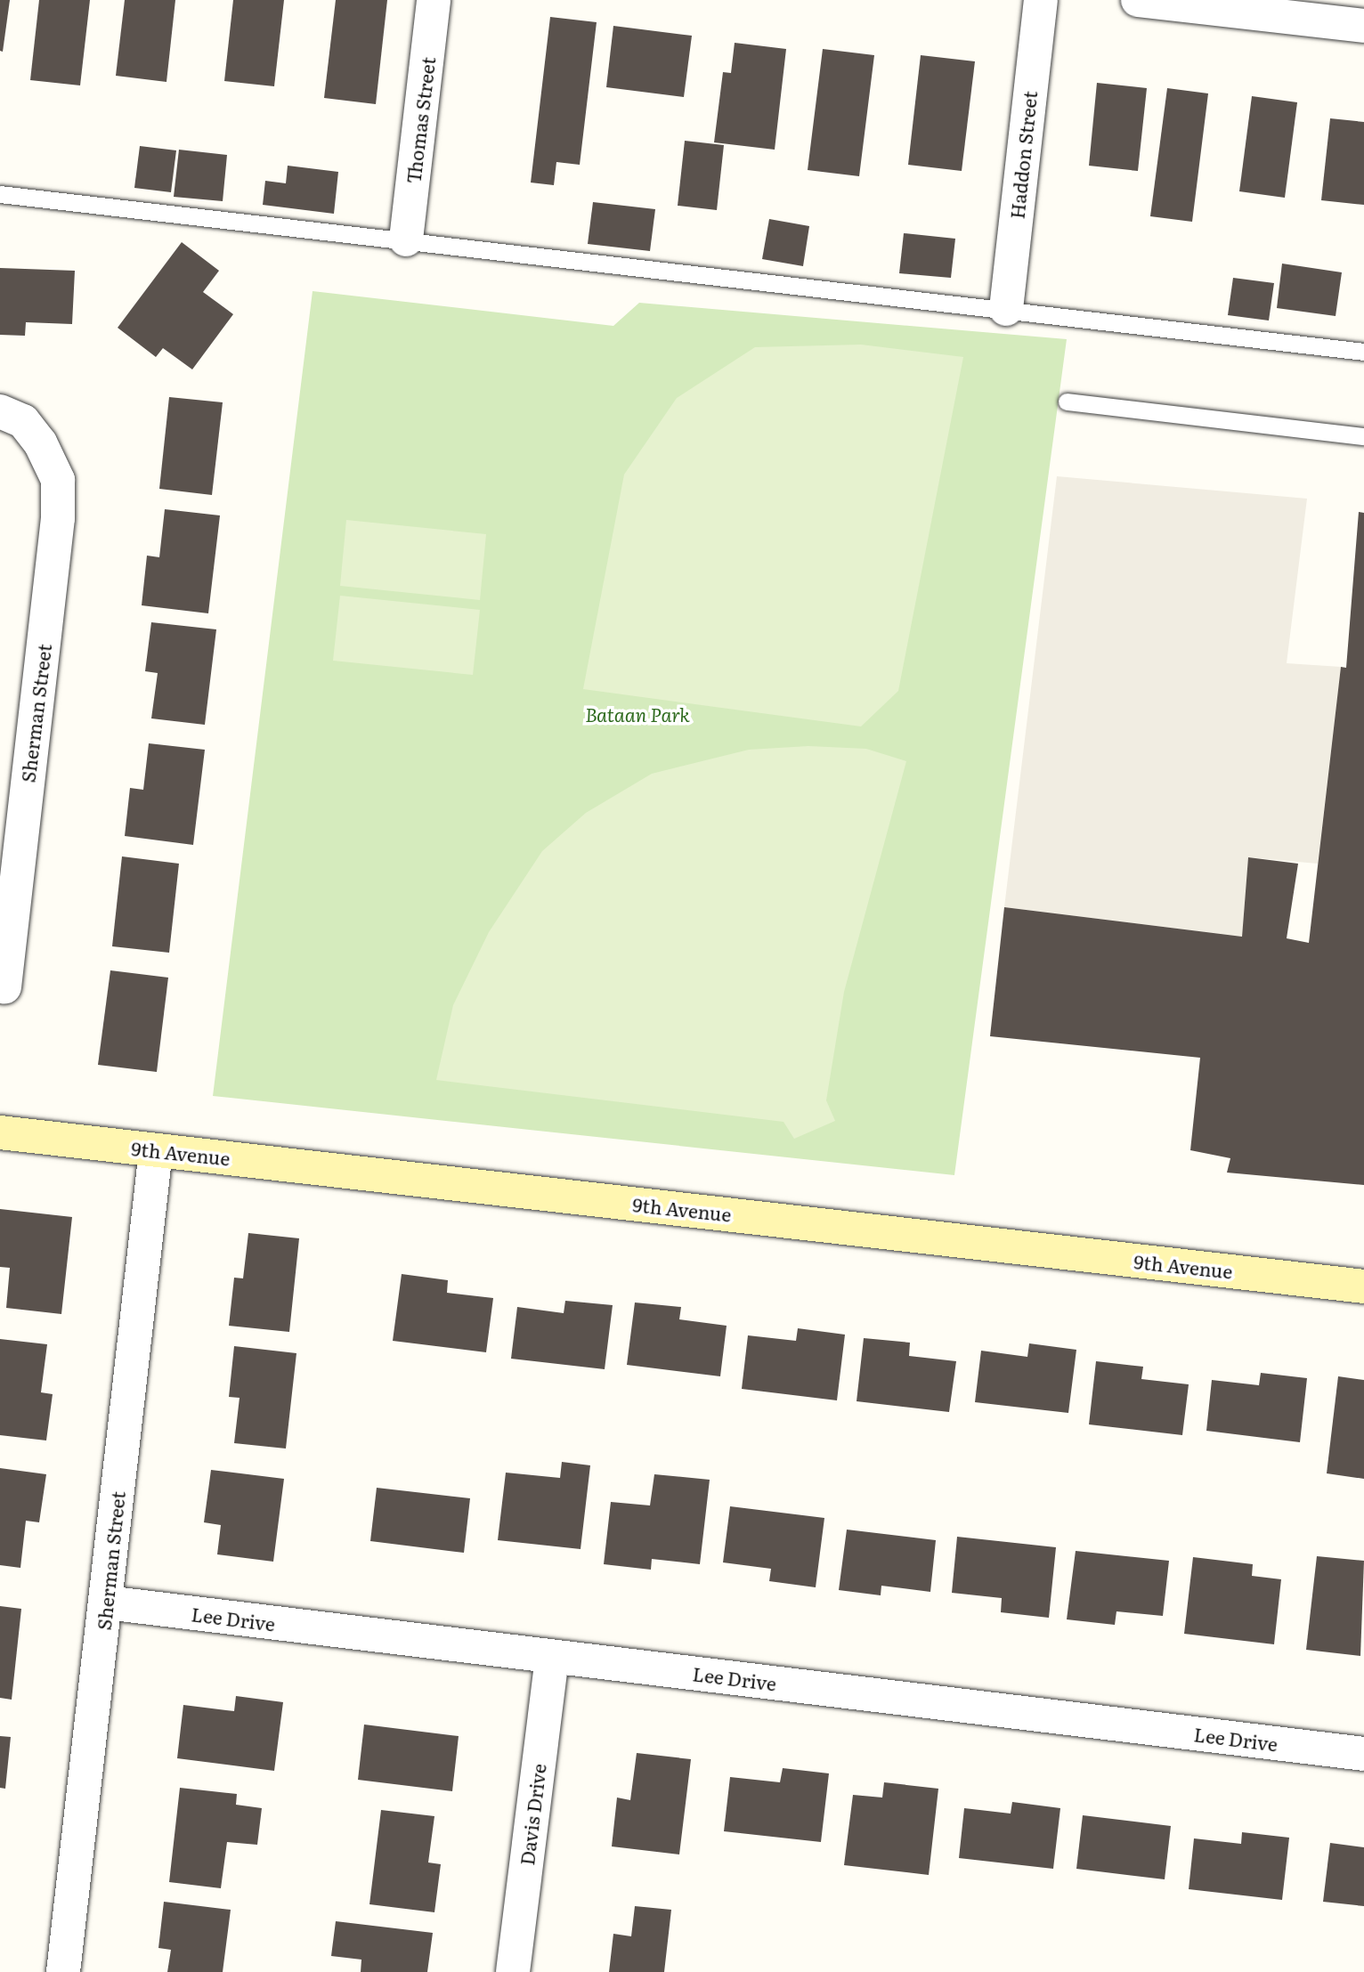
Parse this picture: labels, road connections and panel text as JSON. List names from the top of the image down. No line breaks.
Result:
{"streets":{"street":["Thomas Street","Haddon Street","Sherman Street","9th Avenue","Lee Drive","Davis Drive"]},"crossings":[["Sherman Street","9th Avenue"],["Sherman Street","Lee Drive"],["Lee Drive","Davis Drive"]],"parks":["Bataan Park"]}
